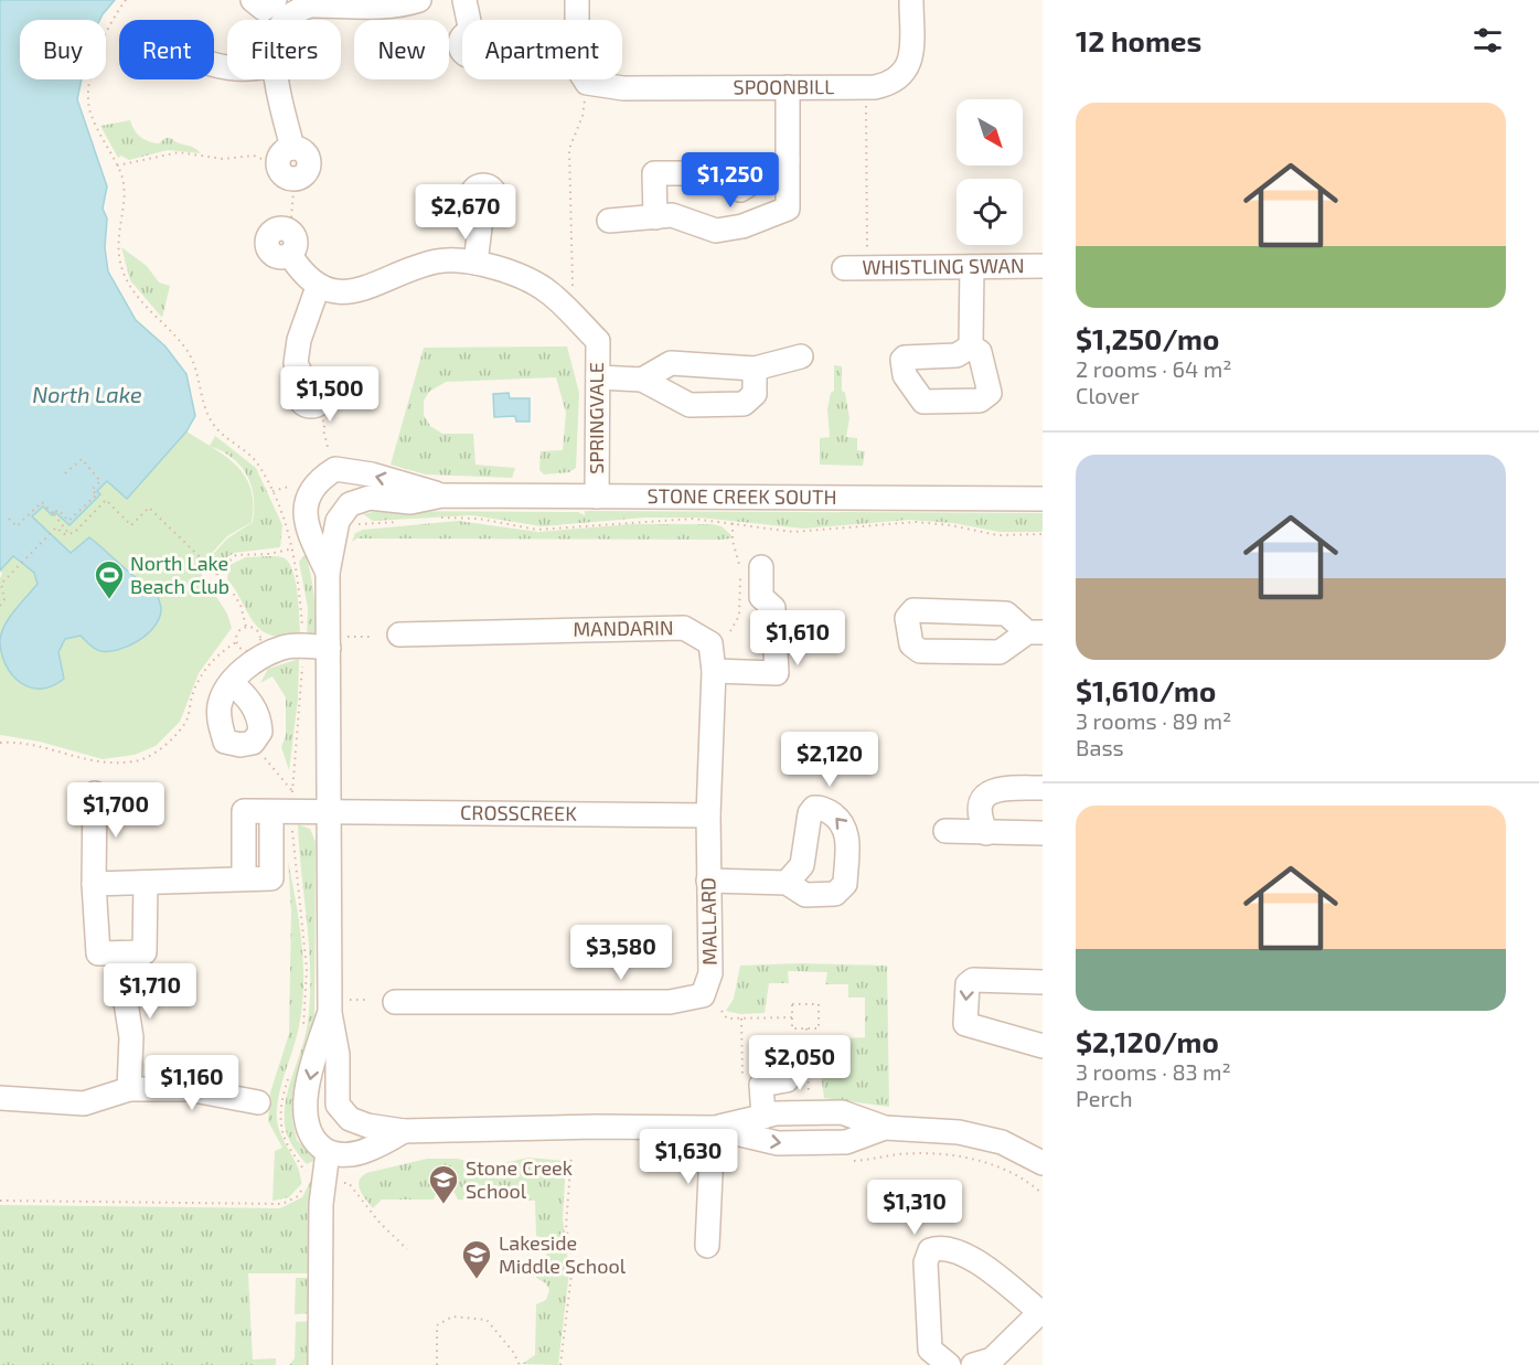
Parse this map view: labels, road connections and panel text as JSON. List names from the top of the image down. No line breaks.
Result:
{"streets":{"street":["SPOONBILL","WHISTLING SWAN","SPRINGVALE","STONE CREEK SOUTH","MANDARIN","CROSSCREEK","MALLARD"]},"crossings":[["SPRINGVALE","STONE CREEK SOUTH"],["STONE CREEK SOUTH","CROSSCREEK"],["MANDARIN","CROSSCREEK"],["MANDARIN","MALLARD"],["CROSSCREEK","MALLARD"]],"water":["North Lake"],"places":{"sports":["North Lake Beach Club"],"school or university":["Stone Creek School","Lakeside Middle School"]},"north":"bottom right","page":{"heading":"12 homes","chip":["Buy","Rent","Filters","New","Apartment"],"list":[{"name":"$1,250/mo","note":"2 rooms · 64 m² · Clover"},{"name":"$1,610/mo","note":"3 rooms · 89 m² · Bass"},{"name":"$2,120/mo","note":"3 rooms · 83 m² · Perch"}],"price":["$1,250","$2,670","$1,500","$1,610","$2,120","$1,700","$3,580","$1,710","$2,050","$1,160","$1,630","$1,310"]}}
